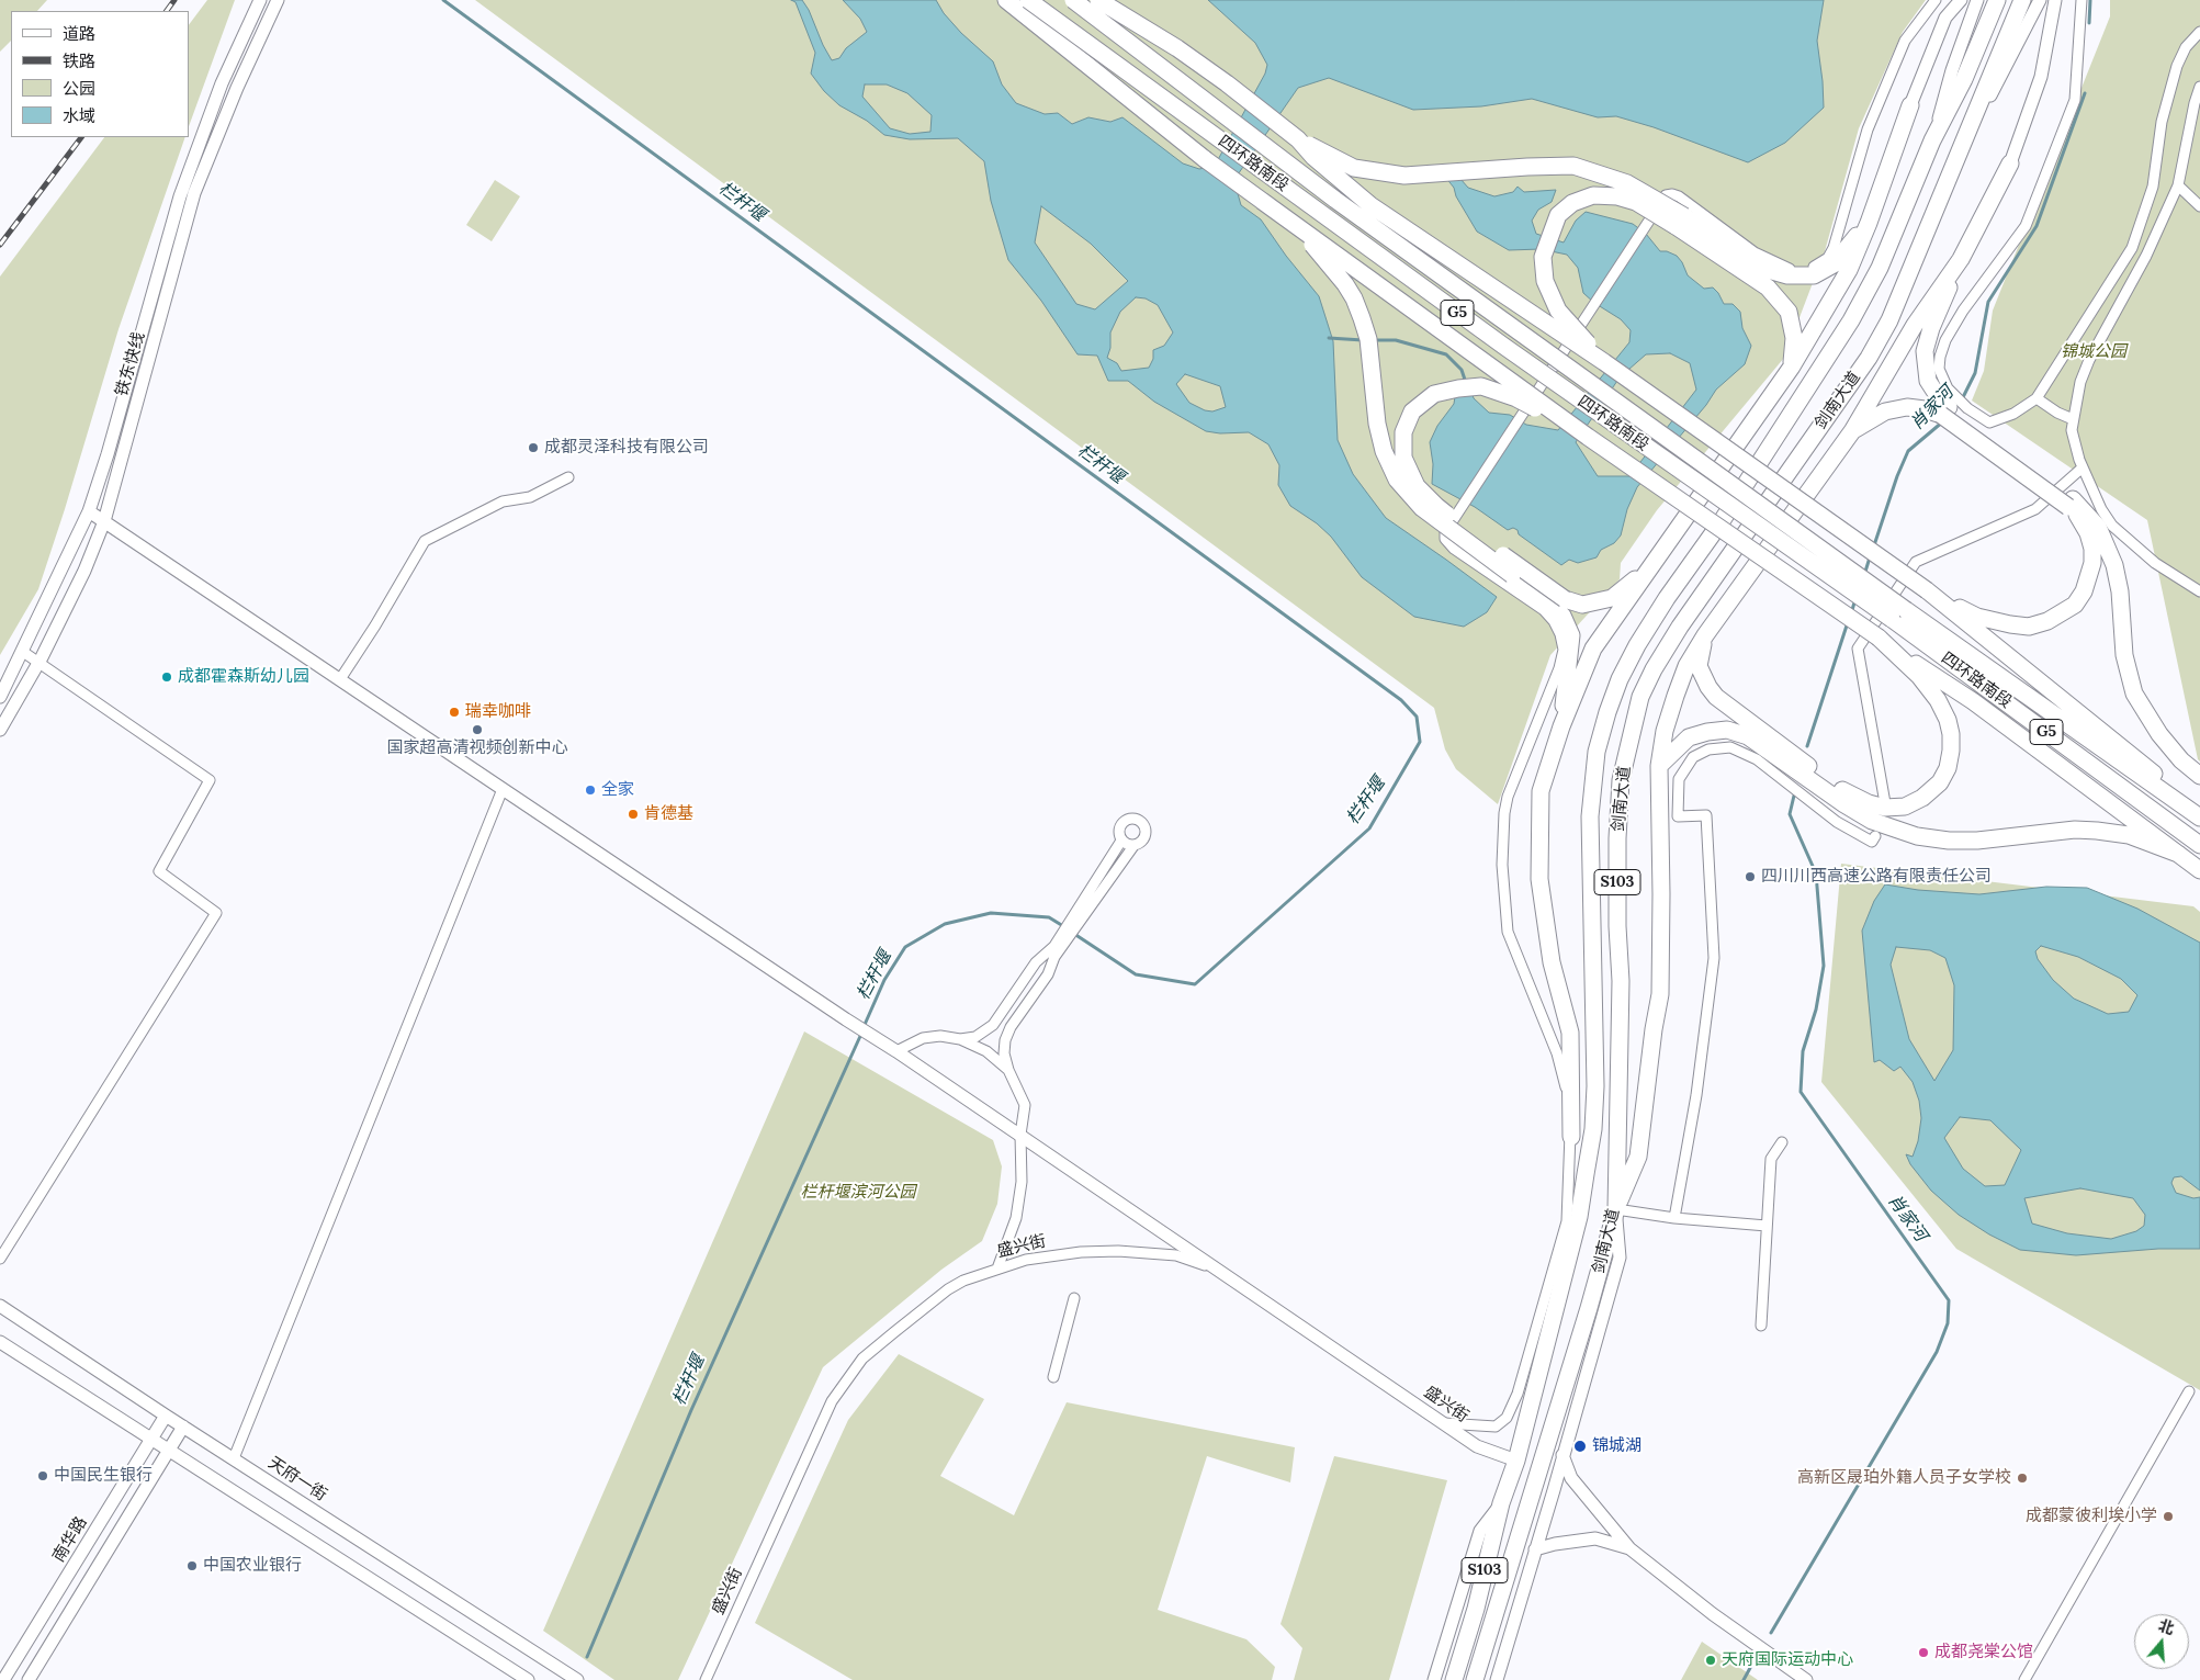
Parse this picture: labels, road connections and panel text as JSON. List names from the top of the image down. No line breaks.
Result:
{"streets":{"highway":["四环路南段","G5","剑南大道","S103"],"main road":["铁东快线","盛兴街","天府一街","南华路"]},"crossings":[["剑南大道","盛兴街"],["天府一街","南华路"]],"water":["栏杆堰","肖家河"],"parks":["锦城公园","栏杆堰滨河公园"],"places":["成都灵泽科技有限公司","成都霍森斯幼儿园","瑞幸咖啡","国家超高清视频创新中心","全家","肯德基","四川川西高速公路有限责任公司","锦城湖","中国民生银行","高新区晟珀外籍人员子女学校","成都蒙彼利埃小学","中国农业银行","成都尧棠公馆","天府国际运动中心"],"legend":["道路","铁路","公园","水域"],"north":"top"}
